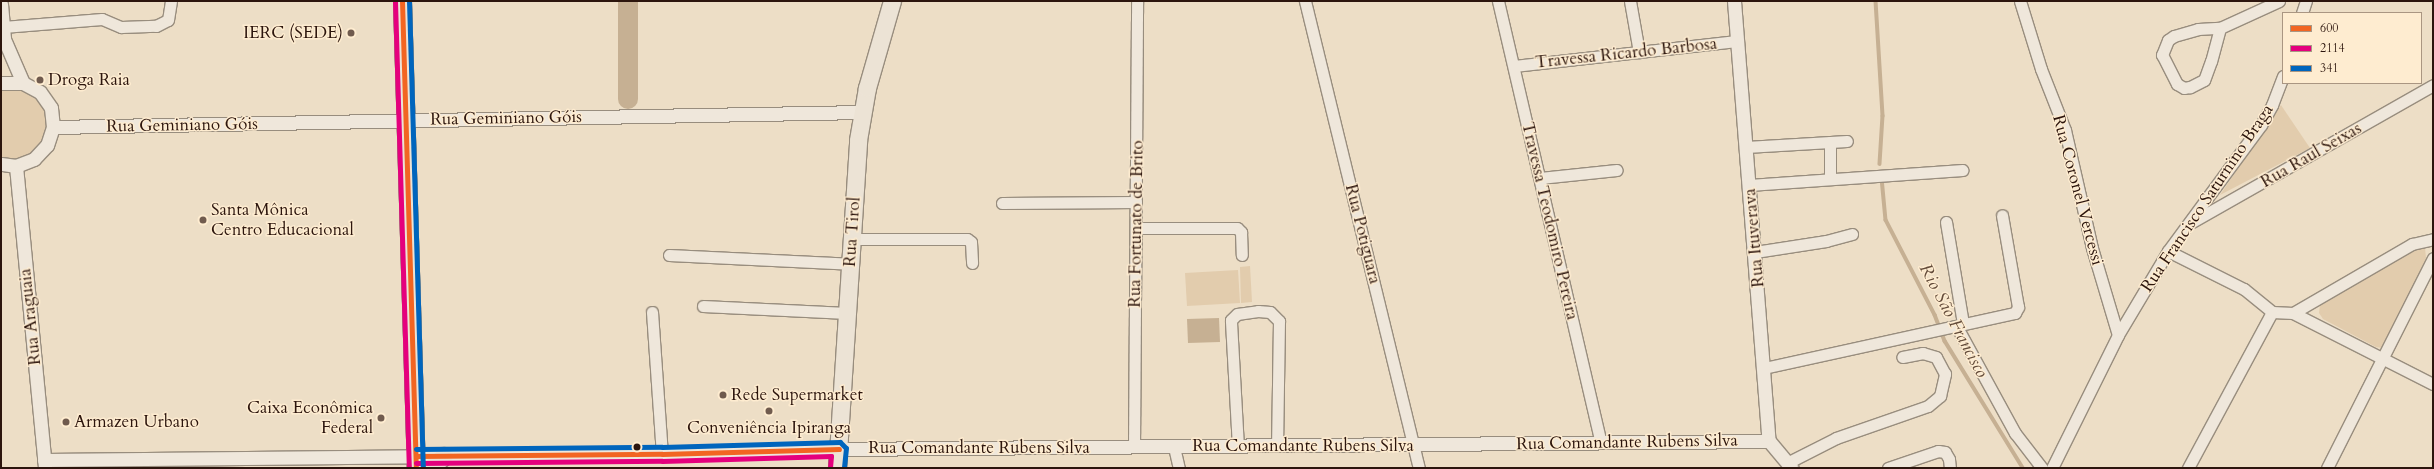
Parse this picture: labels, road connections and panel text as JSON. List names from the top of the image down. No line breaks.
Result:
{"streets":{"main road":["Rua Tirol"],"street":["Travessa Ricardo Barbosa","Rua Geminiano Góis","Rua Raul Seixas","Rua Coronel Vercessi","Rua Francisco Saturnino Braga","Travessa Teodomiro Pereira","Rua Fortunato de Brito","Rua Potiguara","Rua Ituverava","Rua Araguaia","Rua Comandante Rubens Silva"]},"crossings":[["Travessa Ricardo Barbosa","Travessa Teodomiro Pereira"],["Travessa Ricardo Barbosa","Rua Ituverava"],["Rua Geminiano Góis","Rua Tirol"],["Rua Raul Seixas","Rua Francisco Saturnino Braga"],["Rua Coronel Vercessi","Rua Francisco Saturnino Braga"],["Travessa Teodomiro Pereira","Rua Comandante Rubens Silva"],["Rua Fortunato de Brito","Rua Comandante Rubens Silva"],["Rua Tirol","Rua Comandante Rubens Silva"],["Rua Potiguara","Rua Comandante Rubens Silva"],["Rua Ituverava","Rua Comandante Rubens Silva"],["Rua Araguaia","Rua Comandante Rubens Silva"]],"water":["Rio São Francisco"],"places":["IERC (SEDE)","Droga Raia","Santa Mônica Centro Educacional","Rede Supermarket","Conveniência Ipiranga","Caixa Econômica Federal","Armazen Urbano"],"lines":["transit line 600","transit line 2114","transit line 341"],"legend":["600","2114","341"]}
